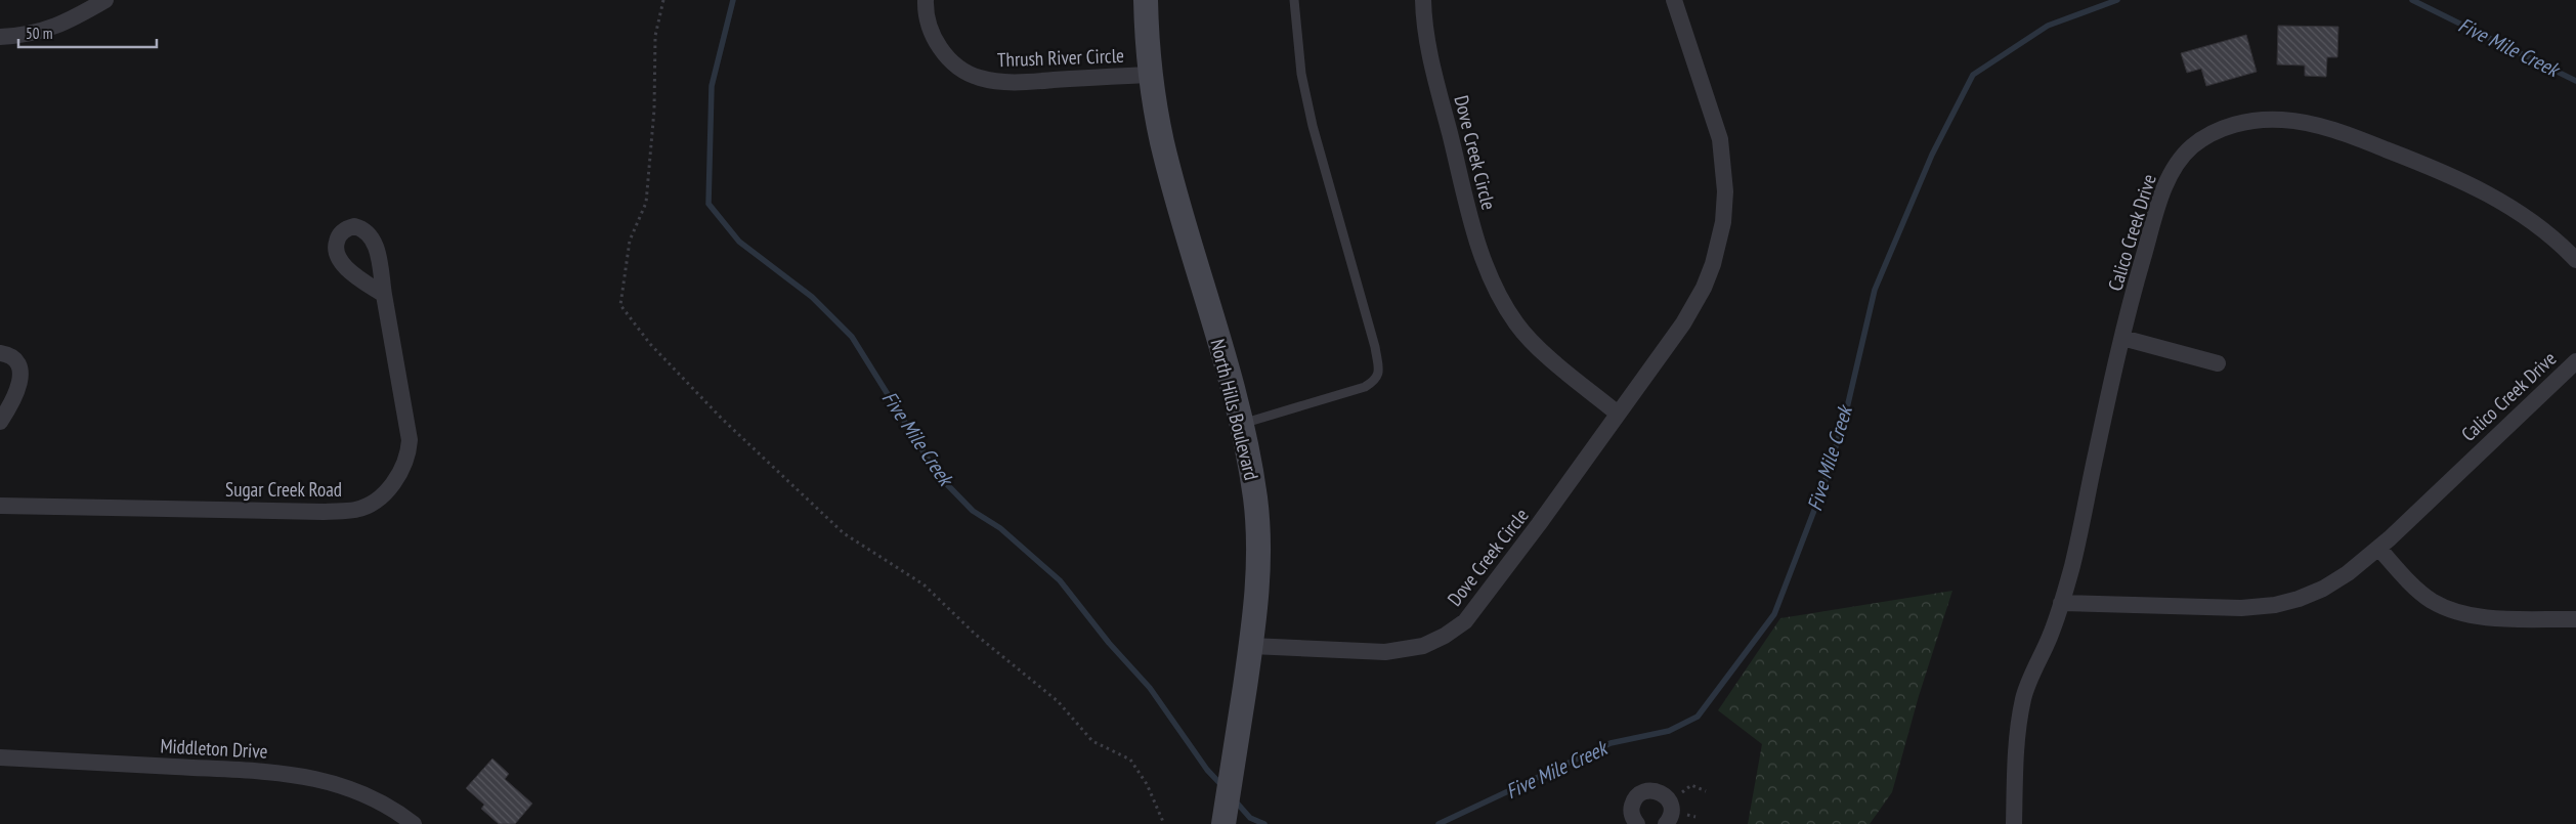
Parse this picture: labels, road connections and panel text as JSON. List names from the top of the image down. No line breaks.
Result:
{"streets":{"street":["Thrush River Circle","Dove Creek Circle","Calico Creek Drive","North Hills Boulevard","Sugar Creek Road","Middleton Drive"]},"crossings":[["Thrush River Circle","North Hills Boulevard"],["Dove Creek Circle","North Hills Boulevard"]],"water":["Five Mile Creek"],"scale_bar":"50 m"}
